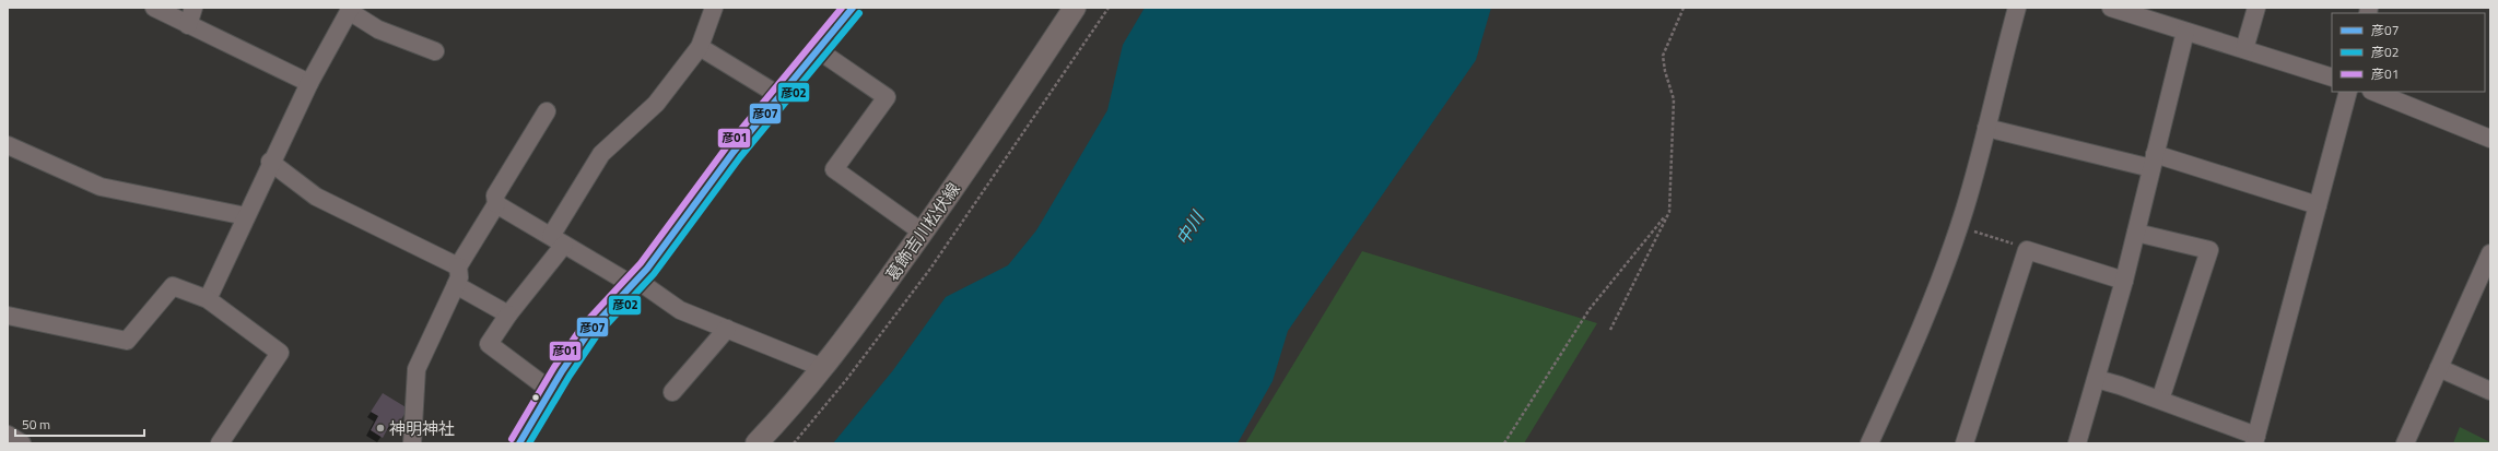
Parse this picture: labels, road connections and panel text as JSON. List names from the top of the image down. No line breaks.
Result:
{"streets":{"main road":["葛飾吉川松伏線"]},"water":["中川"],"places":["神明神社"],"lines":["transit line 彦07","transit line 彦01","transit line 彦02"],"legend":["彦07","彦02","彦01"],"scale_bar":"50 m"}
